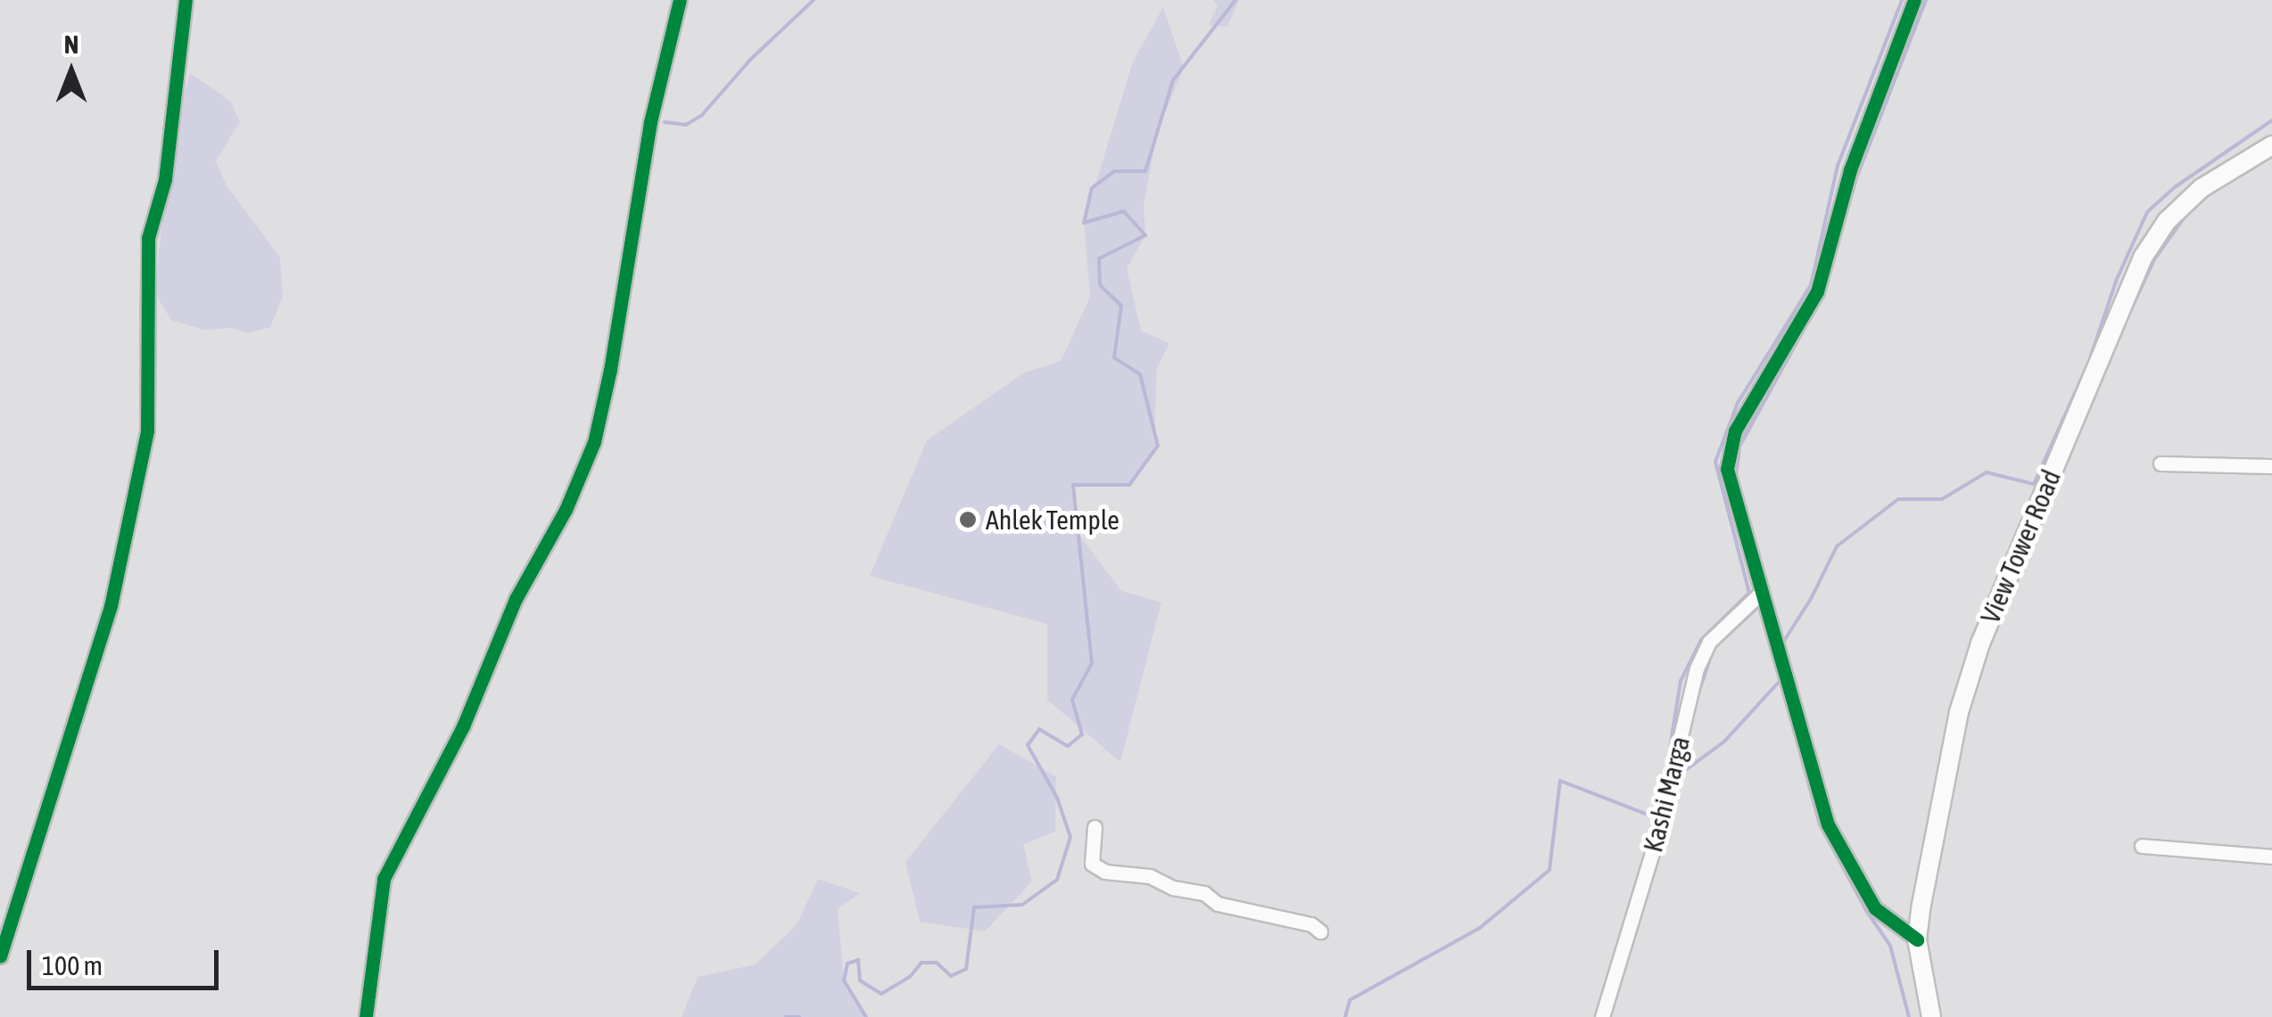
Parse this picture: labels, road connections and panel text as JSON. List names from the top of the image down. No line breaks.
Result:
{"streets":{"street":["View Tower Road","Kashi Marga"]},"places":["Ahlek Temple"],"scale_bar":"100 m","north":"top"}
